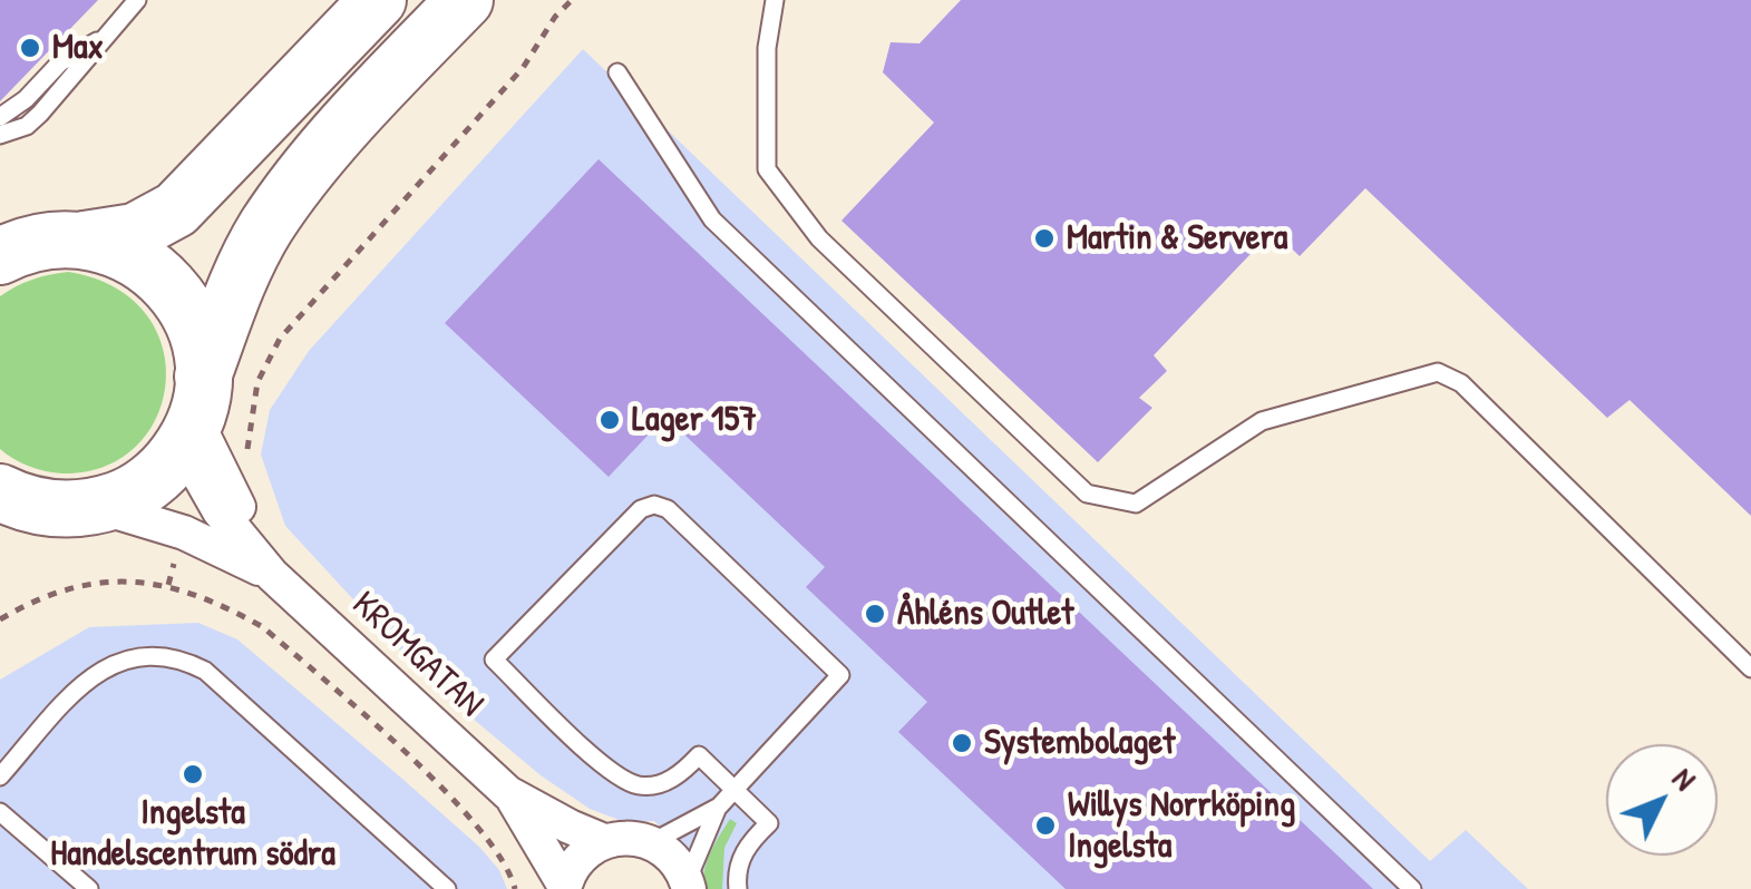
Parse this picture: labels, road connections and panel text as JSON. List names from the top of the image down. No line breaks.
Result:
{"streets":{"street":["KROMGATAN"]},"places":["Max","Martin & Servera","Lager 157","Åhléns Outlet","Systembolaget","Ingelsta Handelscentrum södra","Willys Norrköping Ingelsta"],"north":"top right"}
